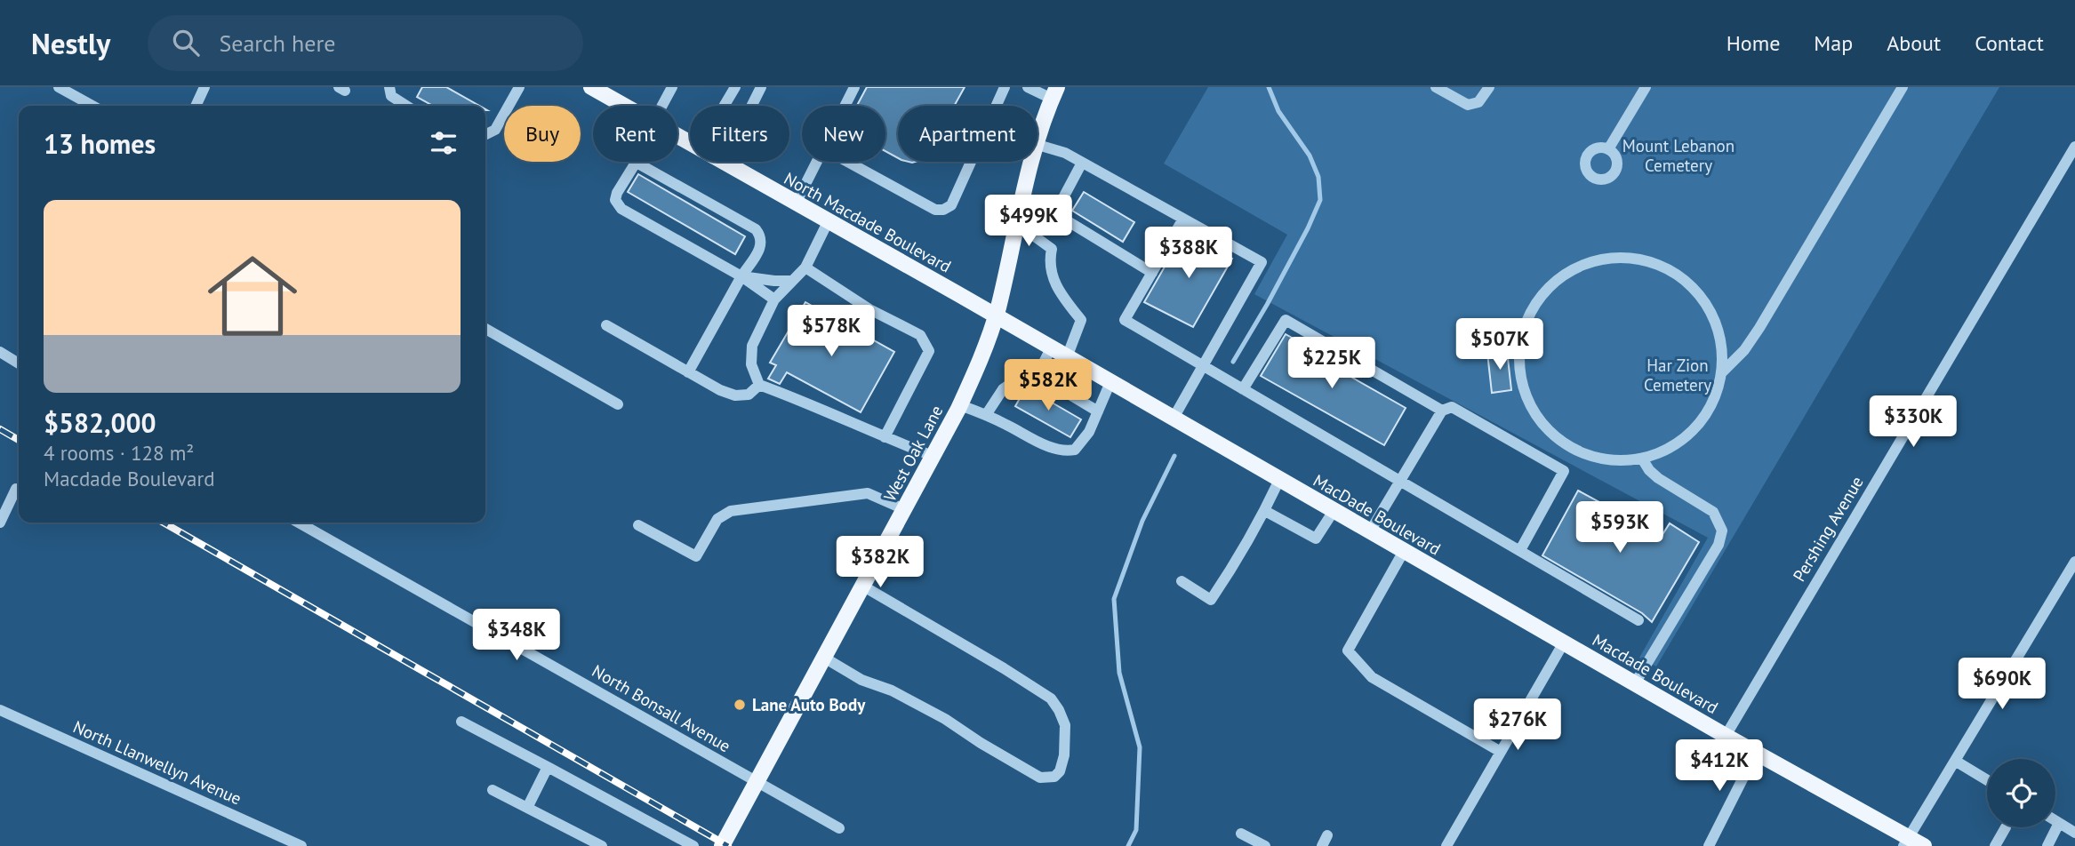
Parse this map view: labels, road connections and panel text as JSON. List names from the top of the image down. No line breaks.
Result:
{"streets":{"main road":["North Macdade Boulevard","West Oak Lane","MacDade Boulevard","Macdade Boulevard"],"street":["Pershing Avenue","North Bonsall Avenue","North Llanwellyn Avenue"]},"crossings":[["North Macdade Boulevard","West Oak Lane"],["West Oak Lane","North Bonsall Avenue"],["MacDade Boulevard","Macdade Boulevard"],["Pershing Avenue","Macdade Boulevard"]],"parks":["Mount Lebanon Cemetery","Har Zion Cemetery"],"places":["Lane Auto Body"],"page":{"header":"Nestly","search":"Search here","nav":["Home","Map","About","Contact"],"chip":["Buy","Rent","Filters","New","Apartment"],"heading":"13 homes","list":[{"name":"$582,000","note":"4 rooms · 128 m² · Macdade Boulevard"}],"price":["$499K","$388K","$578K","$507K","$225K","$582K","$330K","$593K","$382K","$348K","$690K","$276K","$412K"]}}
